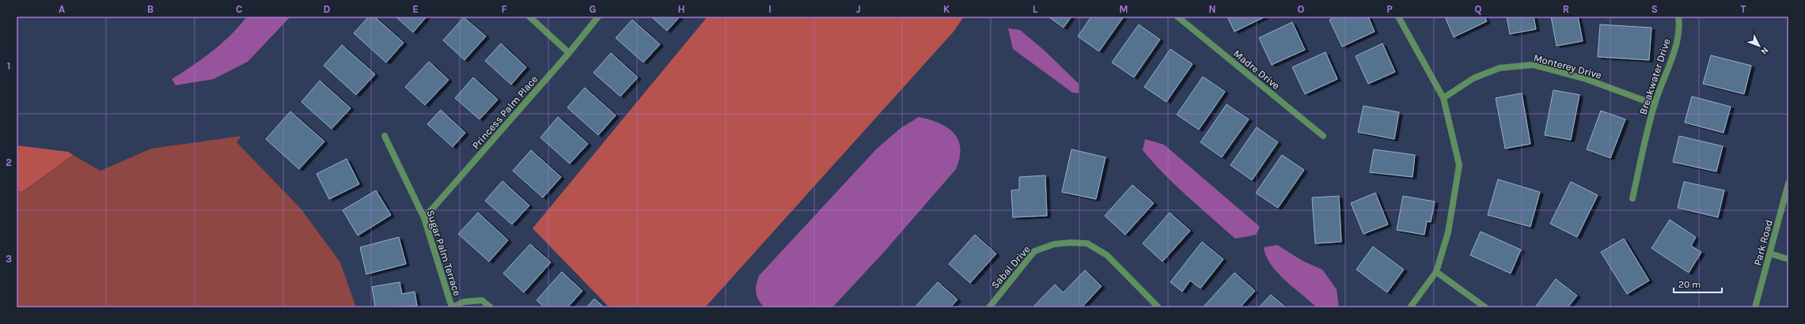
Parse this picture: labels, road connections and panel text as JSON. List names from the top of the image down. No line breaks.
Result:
{"streets":{"street":["Monterey Drive","Madre Drive","Breakwater Drive","Princess Palm Place","Park Road","Sugar Palm Terrace","Sabal Drive"]},"crossings":[["Monterey Drive","Breakwater Drive"],["Princess Palm Place","Sugar Palm Terrace"]],"scale_bar":"20 m","north":"bottom right","grid":{"columns":["A","B","C","D","E","F","G","H","I","J","K","L","M","N","O","P","Q","R","S","T"],"rows":["1","2","3"]}}
